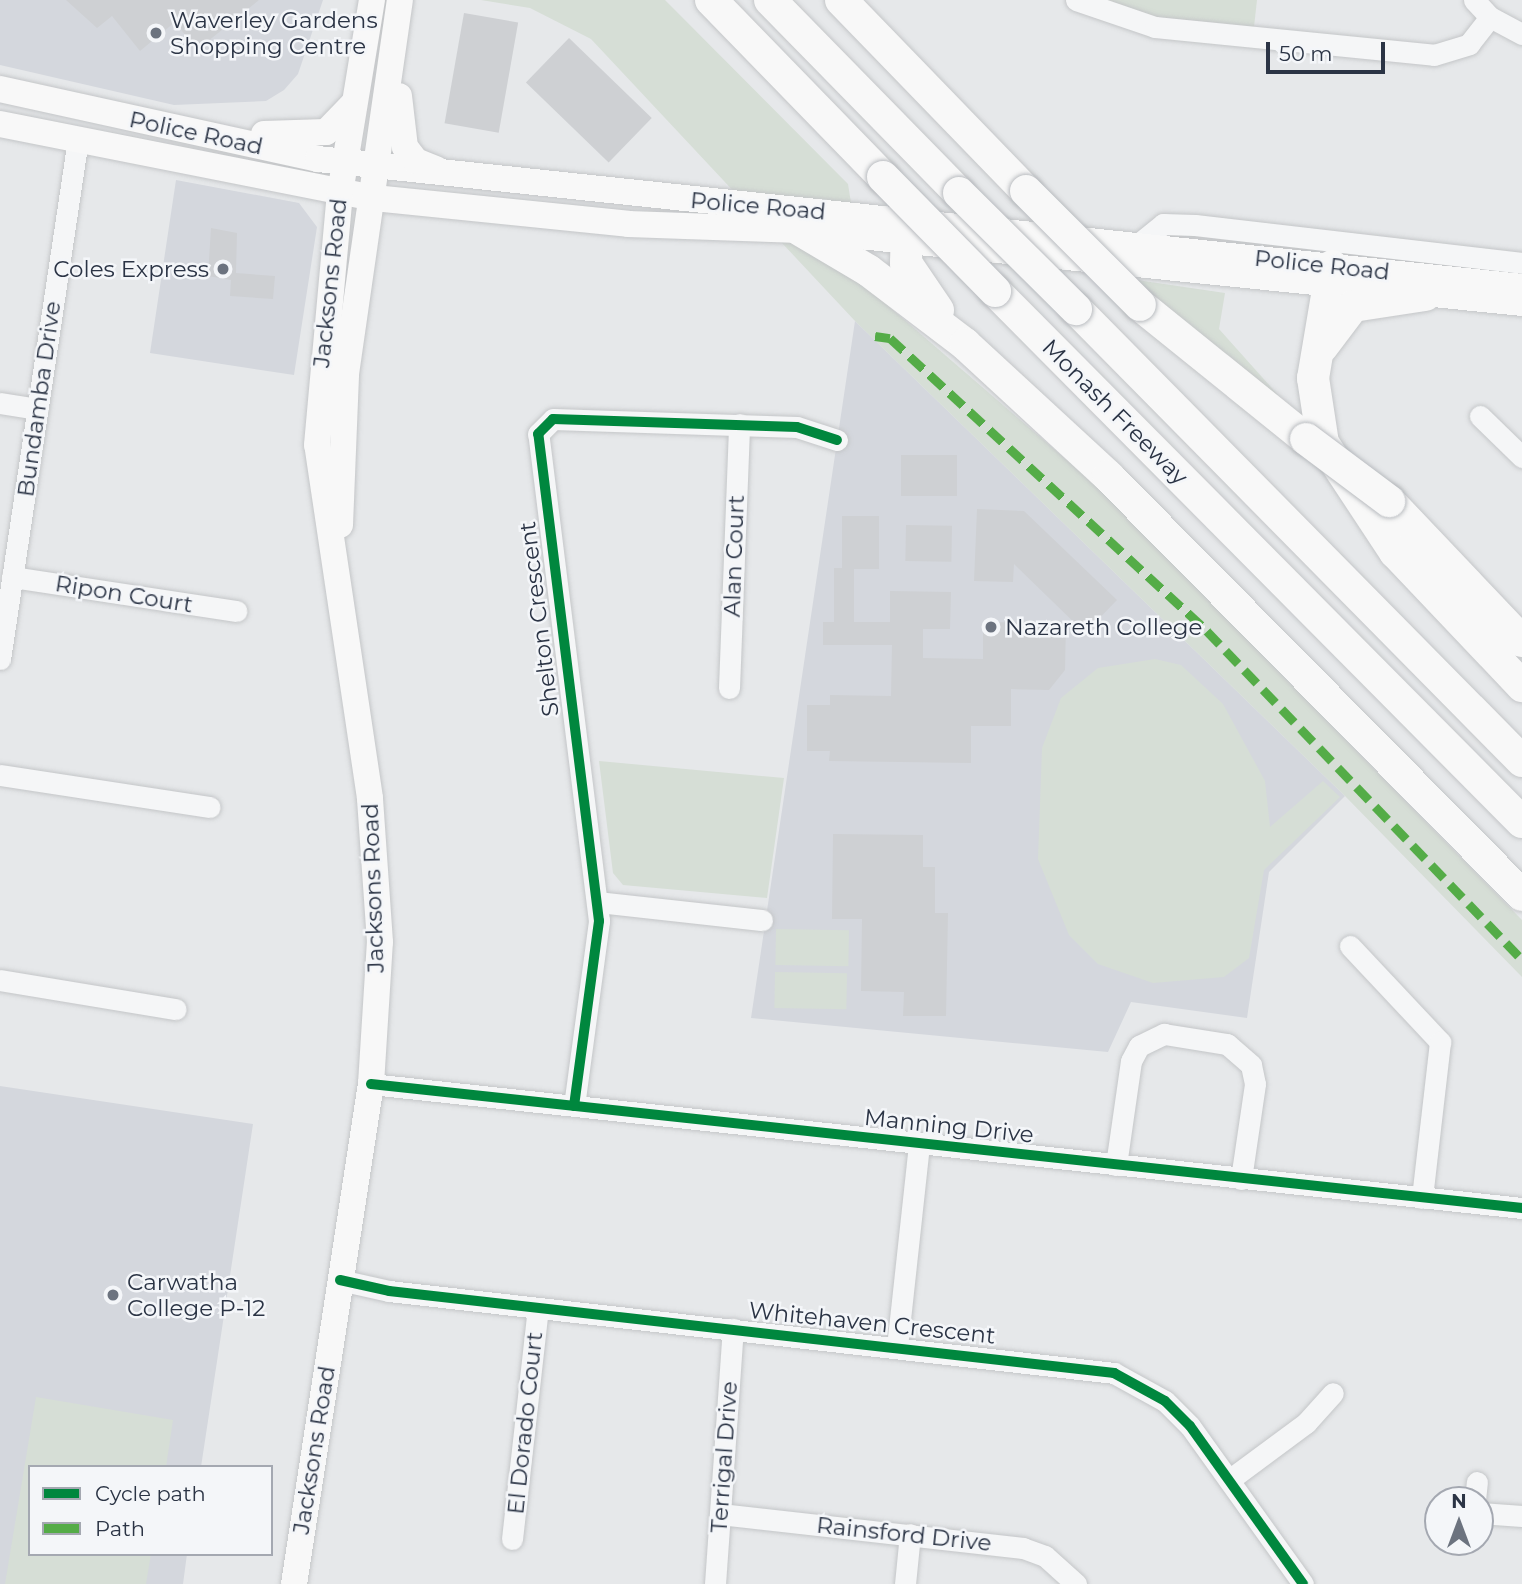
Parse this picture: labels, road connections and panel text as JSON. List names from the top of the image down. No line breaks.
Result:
{"streets":{"highway":["Monash Freeway"],"main road":["Police Road","Jacksons Road"],"street":["Bundamba Drive","Alan Court","Ripon Court","Shelton Crescent","Manning Drive","Whitehaven Crescent","El Dorado Court","Terrigal Drive","Rainsford Drive"]},"crossings":[["Police Road","Jacksons Road"],["Police Road","Bundamba Drive"],["Jacksons Road","Manning Drive"],["Jacksons Road","Whitehaven Crescent"],["Bundamba Drive","Ripon Court"],["Alan Court","Shelton Crescent"],["Shelton Crescent","Manning Drive"],["Whitehaven Crescent","El Dorado Court"],["Whitehaven Crescent","Terrigal Drive"],["Terrigal Drive","Rainsford Drive"]],"places":["Waverley Gardens Shopping Centre","Coles Express","Nazareth College","Carwatha College P-12"],"legend":["Cycle path","Path"],"scale_bar":"50 m","north":"top"}
